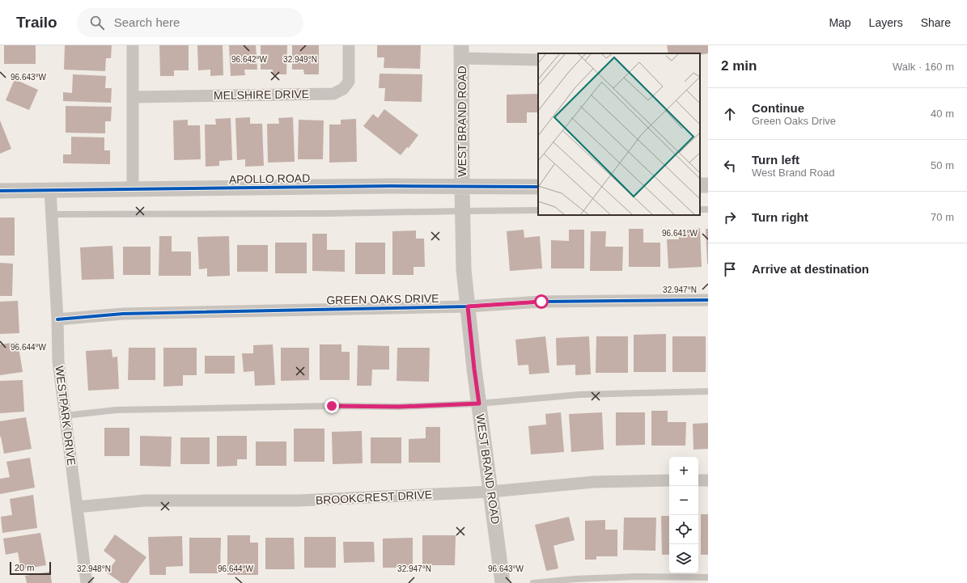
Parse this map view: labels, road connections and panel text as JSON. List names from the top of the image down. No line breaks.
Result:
{"streets":{"street":["MELSHIRE DRIVE","WEST BRAND ROAD","APOLLO ROAD","GREEN OAKS DRIVE","WESTPARK DRIVE","BROOKCREST DRIVE"]},"crossings":[["WEST BRAND ROAD","APOLLO ROAD"],["WEST BRAND ROAD","GREEN OAKS DRIVE"],["WEST BRAND ROAD","BROOKCREST DRIVE"],["APOLLO ROAD","WESTPARK DRIVE"],["GREEN OAKS DRIVE","WESTPARK DRIVE"],["WESTPARK DRIVE","BROOKCREST DRIVE"]],"scale_bar":"20 m","page":{"header":"Trailo","search":"Search here","nav":["Map","Layers","Share"],"heading":["2 min","Walk · 160 m"],"list":[["Continue","Green Oaks Drive","40 m"],["Turn left","West Brand Road","50 m"],["Turn right","70 m"],"Arrive at destination"],"map_buttons":["+","−"],"scale":"20 m"},"coordinates":["96.642°W","32.949°N","96.643°W","96.641°W","32.947°N","96.644°W","32.948°N"]}
